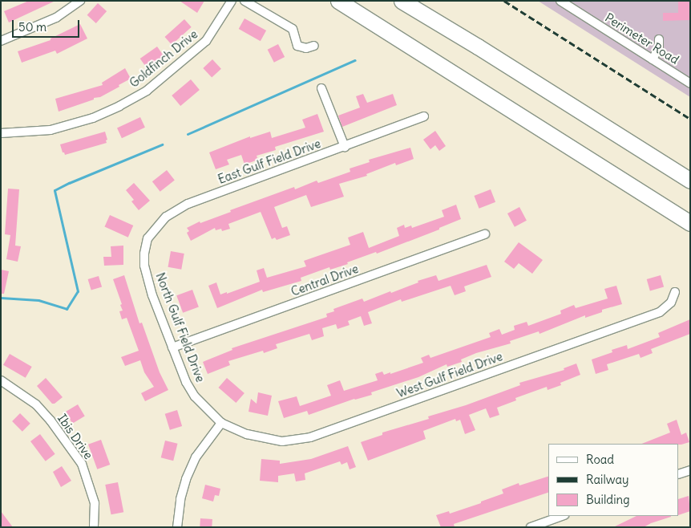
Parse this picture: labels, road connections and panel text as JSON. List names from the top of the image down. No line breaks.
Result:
{"streets":{"street":["Perimeter Road","Goldfinch Drive","East Gulf Field Drive","Central Drive","North Gulf Field Drive","West Gulf Field Drive","Ibis Drive"]},"crossings":[["East Gulf Field Drive","North Gulf Field Drive"],["Central Drive","North Gulf Field Drive"],["North Gulf Field Drive","West Gulf Field Drive"]],"legend":["Road","Railway","Building"],"scale_bar":"50 m"}
